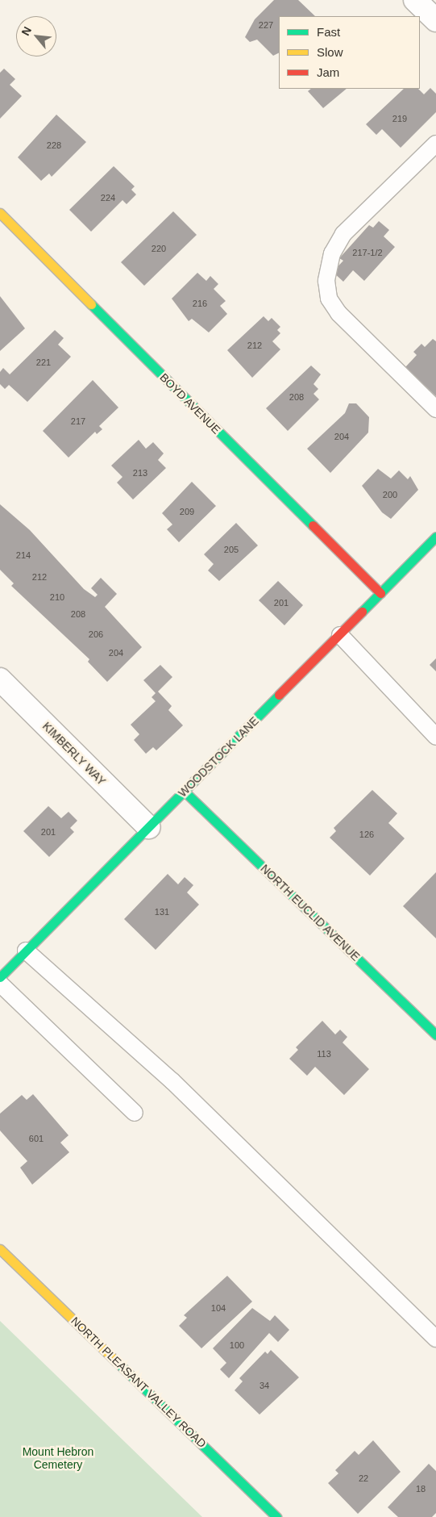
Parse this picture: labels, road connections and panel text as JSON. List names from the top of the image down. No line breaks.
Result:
{"streets":{"street":["BOYD AVENUE","KIMBERLY WAY","WOODSTOCK LANE","NORTH EUCLID AVENUE","NORTH PLEASANT VALLEY ROAD"]},"crossings":[["BOYD AVENUE","WOODSTOCK LANE"],["KIMBERLY WAY","WOODSTOCK LANE"],["WOODSTOCK LANE","NORTH EUCLID AVENUE"]],"parks":["Mount Hebron Cemetery"],"house_numbers":["227","219","228","224","220","217-1/2","216","212","221","208","217","204","213","200","209","205","214","212","210","201","208","206","204","201","126","131","113","601","104","100","34","22","18"],"legend":["Fast","Slow","Jam"],"north":"top left"}
